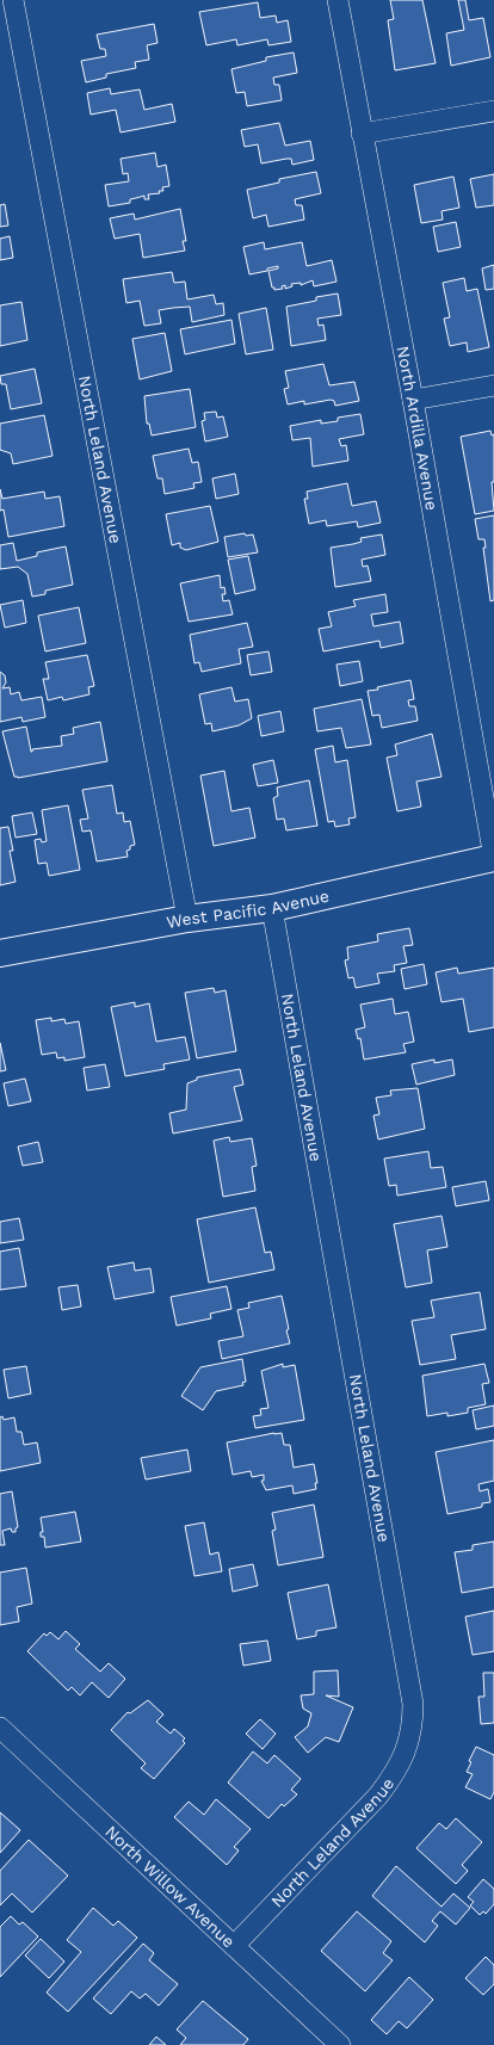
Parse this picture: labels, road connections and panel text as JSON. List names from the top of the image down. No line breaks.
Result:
{"streets":{"street":["North Ardilla Avenue","North Leland Avenue","West Pacific Avenue","North Willow Avenue"]},"crossings":[["North Ardilla Avenue","West Pacific Avenue"],["North Leland Avenue","West Pacific Avenue"],["North Leland Avenue","North Willow Avenue"]]}
